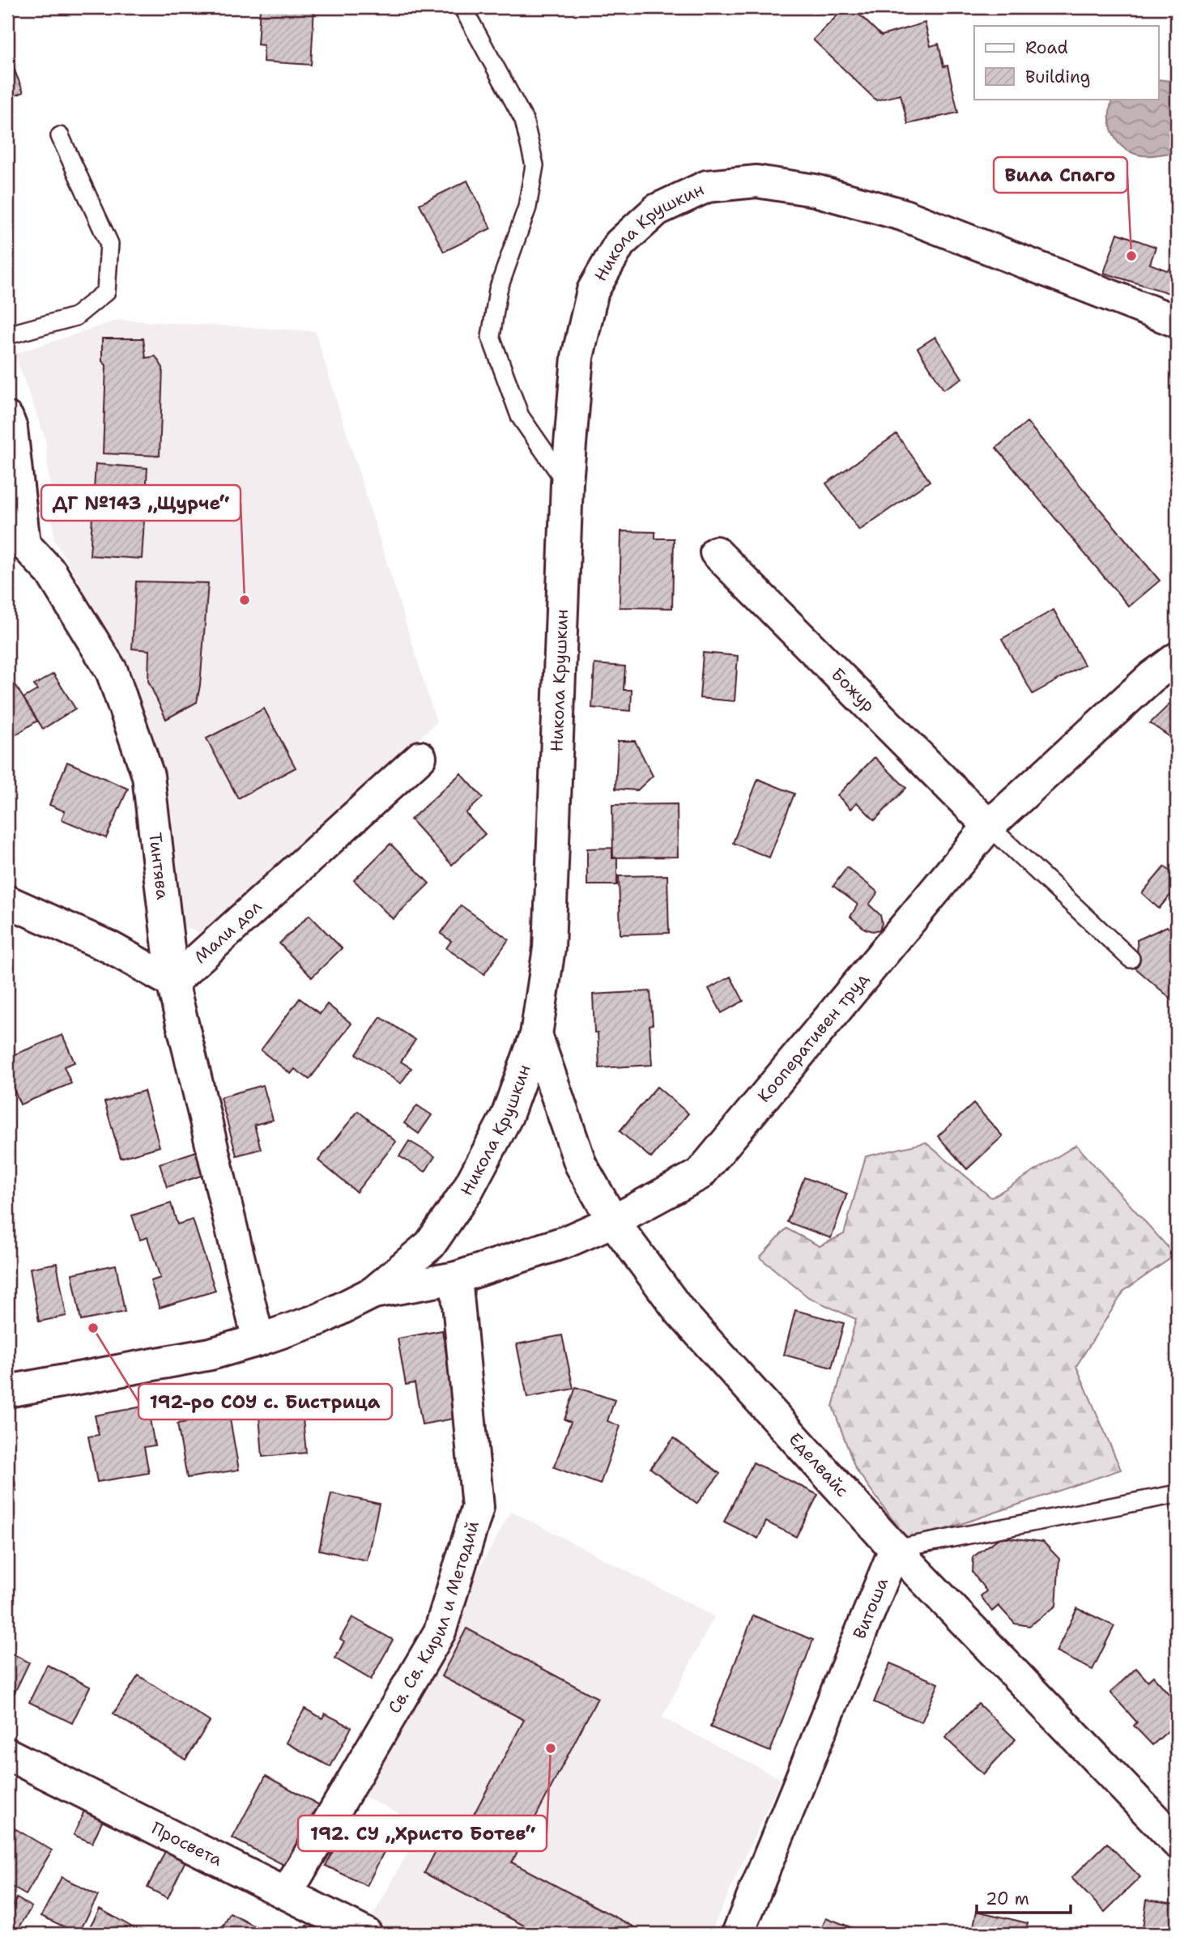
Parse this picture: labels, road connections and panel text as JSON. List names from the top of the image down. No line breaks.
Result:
{"streets":{"street":["Никола Крушкин","Божур","Тинтява","Мали дол","Кооперативен труд","Еделвайс","Витоша","Св. Св. Кирил и Методий","Просвета"]},"crossings":[["Никола Крушкин","Тинтява"],["Никола Крушкин","Кооперативен труд"],["Никола Крушкин","Еделвайс"],["Божур","Кооперативен труд"],["Тинтява","Мали дол"],["Кооперативен труд","Еделвайс"],["Кооперативен труд","Св. Св. Кирил и Методий"],["Еделвайс","Витоша"],["Св. Св. Кирил и Методий","Просвета"]],"places":["Вила Спаго","ДГ №143 „Щурче“","192-ро СОУ с. Бистрица","192. СУ „Христо Ботев“"],"legend":["Road","Building"],"scale_bar":"20 m"}
